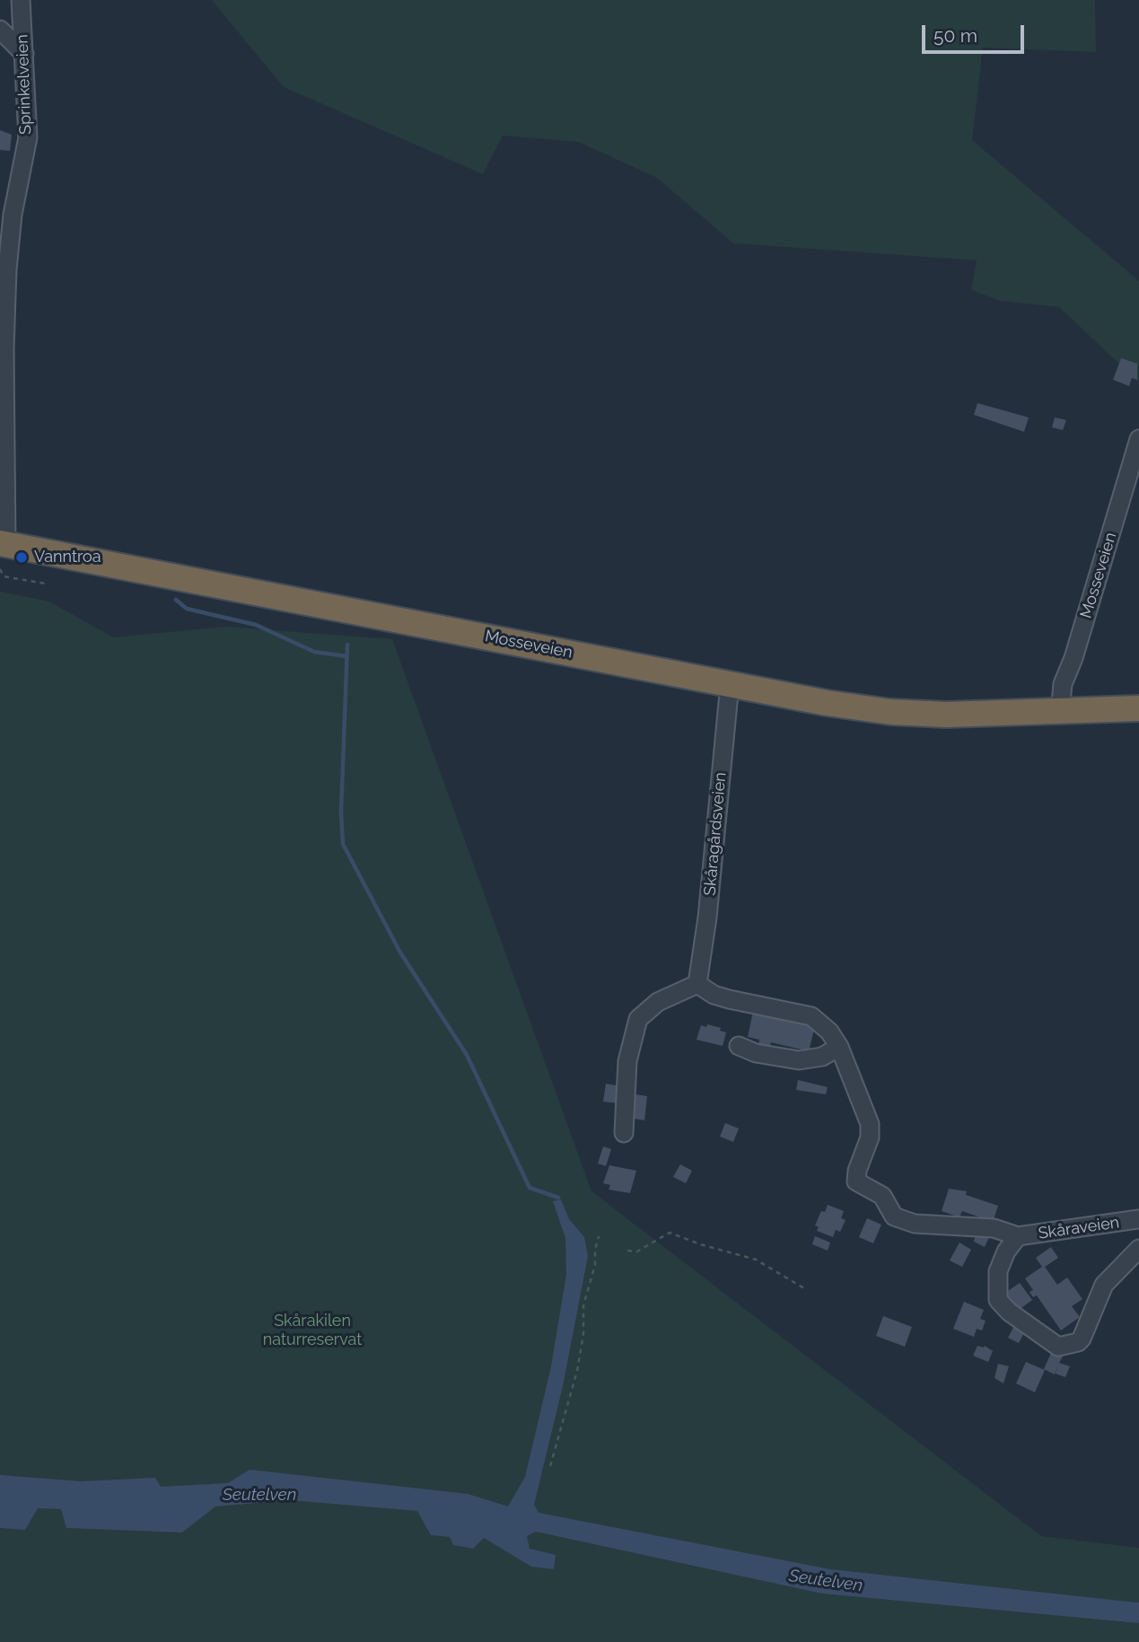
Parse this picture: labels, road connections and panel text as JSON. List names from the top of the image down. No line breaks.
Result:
{"streets":{"highway":["Mosseveien"],"street":["Sprinkelveien","Skåragårdsveien","Skåraveien"]},"crossings":[["Sprinkelveien","Mosseveien"],["Mosseveien","Skåragårdsveien"]],"water":["Seutelven"],"parks":["Skårakilen naturreservat"],"places":["Vanntroa"],"scale_bar":"50 m"}
